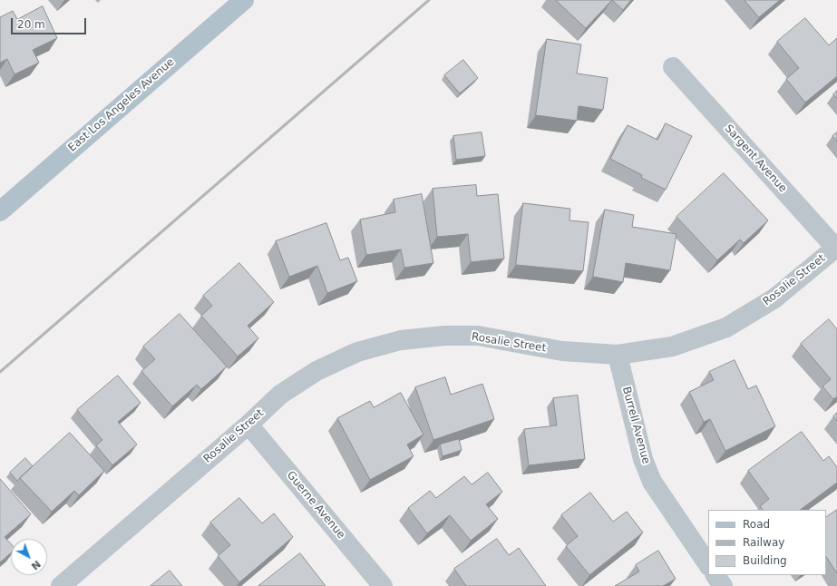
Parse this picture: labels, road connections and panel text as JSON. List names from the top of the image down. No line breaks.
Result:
{"streets":{"main road":["East Los Angeles Avenue"],"street":["Sargent Avenue","Rosalie Street","Burrell Avenue","Guerne Avenue"]},"crossings":[["Sargent Avenue","Rosalie Street"],["Rosalie Street","Burrell Avenue"],["Rosalie Street","Guerne Avenue"]],"legend":["Road","Railway","Building"],"scale_bar":"20 m","north":"bottom right"}
